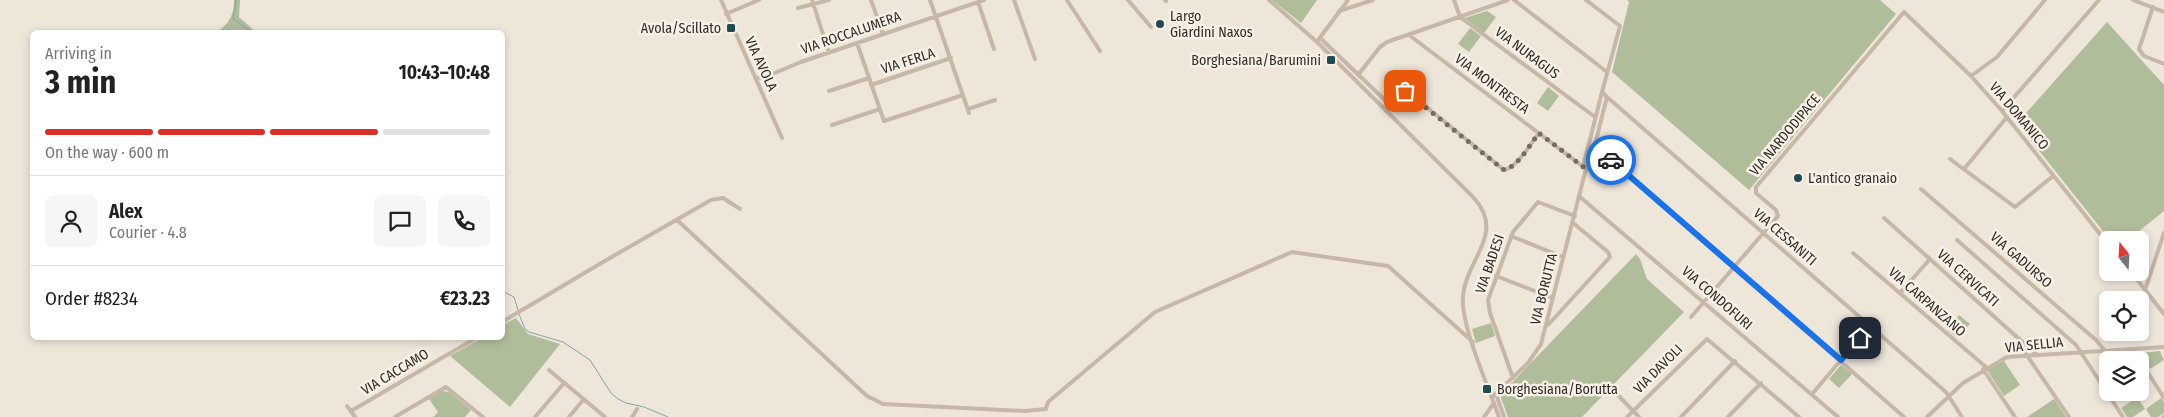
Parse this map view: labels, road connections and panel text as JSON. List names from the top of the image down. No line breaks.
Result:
{"streets":{"street":["VIA ROCCALUMERA","VIA NURAGUS","VIA FERLA","VIA AVOLA","VIA MONTRESTA","VIA DOMANICO","VIA NARDODIPACE","VIA CESSANITI","VIA GADURSO","VIA BADESI","VIA CERVICATI","VIA BORUTTA","VIA CONDOFURI","VIA CARPANZANO","VIA SELLIA","VIA DAVOLI","VIA CACCAMO"]},"crossings":[["VIA ROCCALUMERA","VIA AVOLA"],["VIA NURAGUS","VIA BORUTTA"],["VIA MONTRESTA","VIA BORUTTA"],["VIA DOMANICO","VIA NARDODIPACE"],["VIA NARDODIPACE","VIA CESSANITI"],["VIA NARDODIPACE","VIA CONDOFURI"],["VIA CESSANITI","VIA BORUTTA"],["VIA CESSANITI","VIA SELLIA"],["VIA GADURSO","VIA SELLIA"],["VIA BADESI","VIA BORUTTA"],["VIA CERVICATI","VIA SELLIA"],["VIA BORUTTA","VIA CONDOFURI"],["VIA CARPANZANO","VIA SELLIA"]],"places":{"other":["Largo Giardini Naxos","L'antico granaio"],"transit":["Avola/Scillato","Borghesiana/Barumini","Borghesiana/Borutta"]},"north":"top","page":{"heading":["3 min","Arriving in","10:43–10:48"],"panel":["Alex","Courier · 4.8","Order #8234","€23.23"],"bar":"On the way · 600 m"}}
